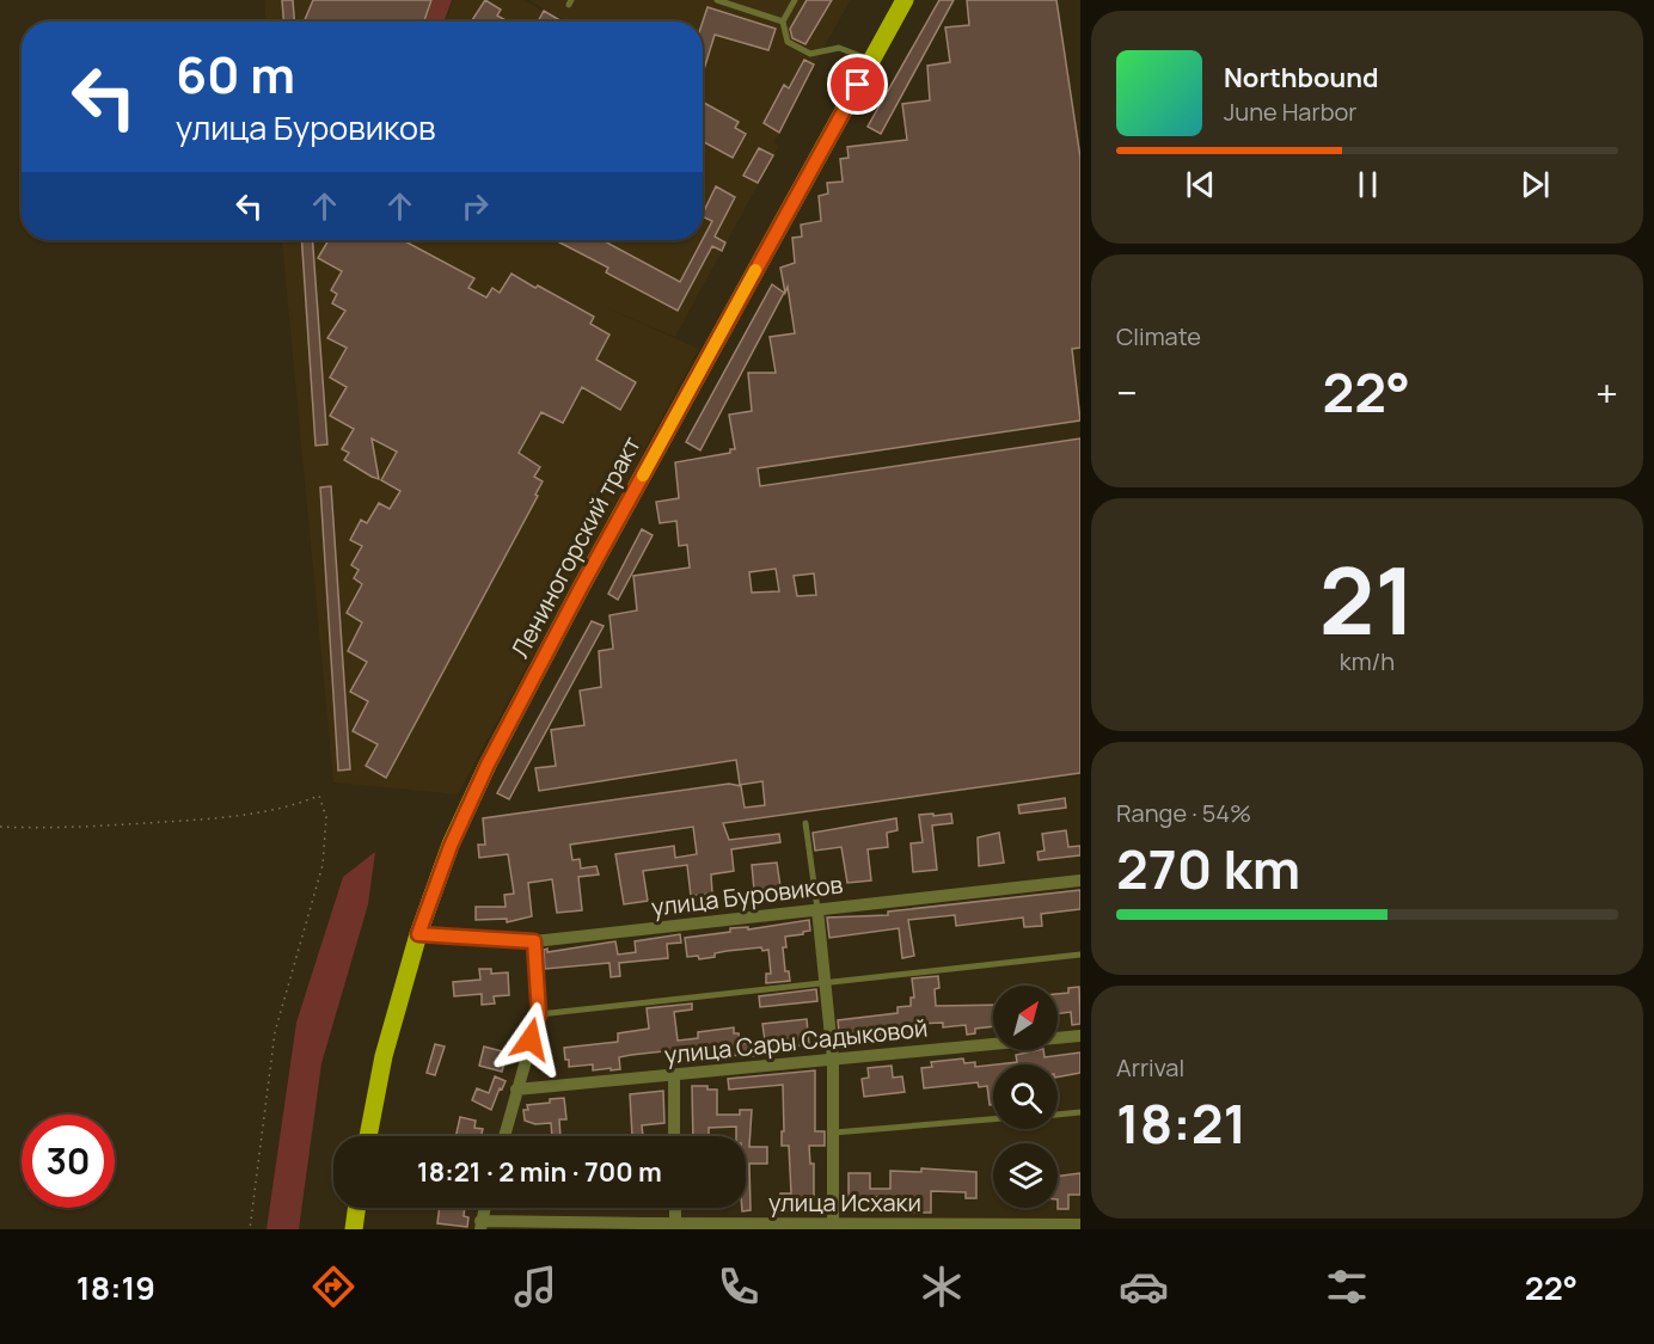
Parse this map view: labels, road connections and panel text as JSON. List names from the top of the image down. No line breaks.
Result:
{"streets":{"main road":["Лениногорский тракт"],"street":["улица Буровиков","улица Сары Садыковой","улица Исхаки"]},"crossings":[["Лениногорский тракт","улица Буровиков"]],"north":"top right","page":{"turn":["60 m","улица Буровиков"],"song":["Northbound","June Harbor"],"tile":["Climate",["21","km/h"],["Range · 54%","270 km"],["Arrival","18:21"]],"heat":["−","22°","+"],"limit":"30","trip":"18:21 · 2 min · 700 m","tabs":["18:19","22°"]}}
